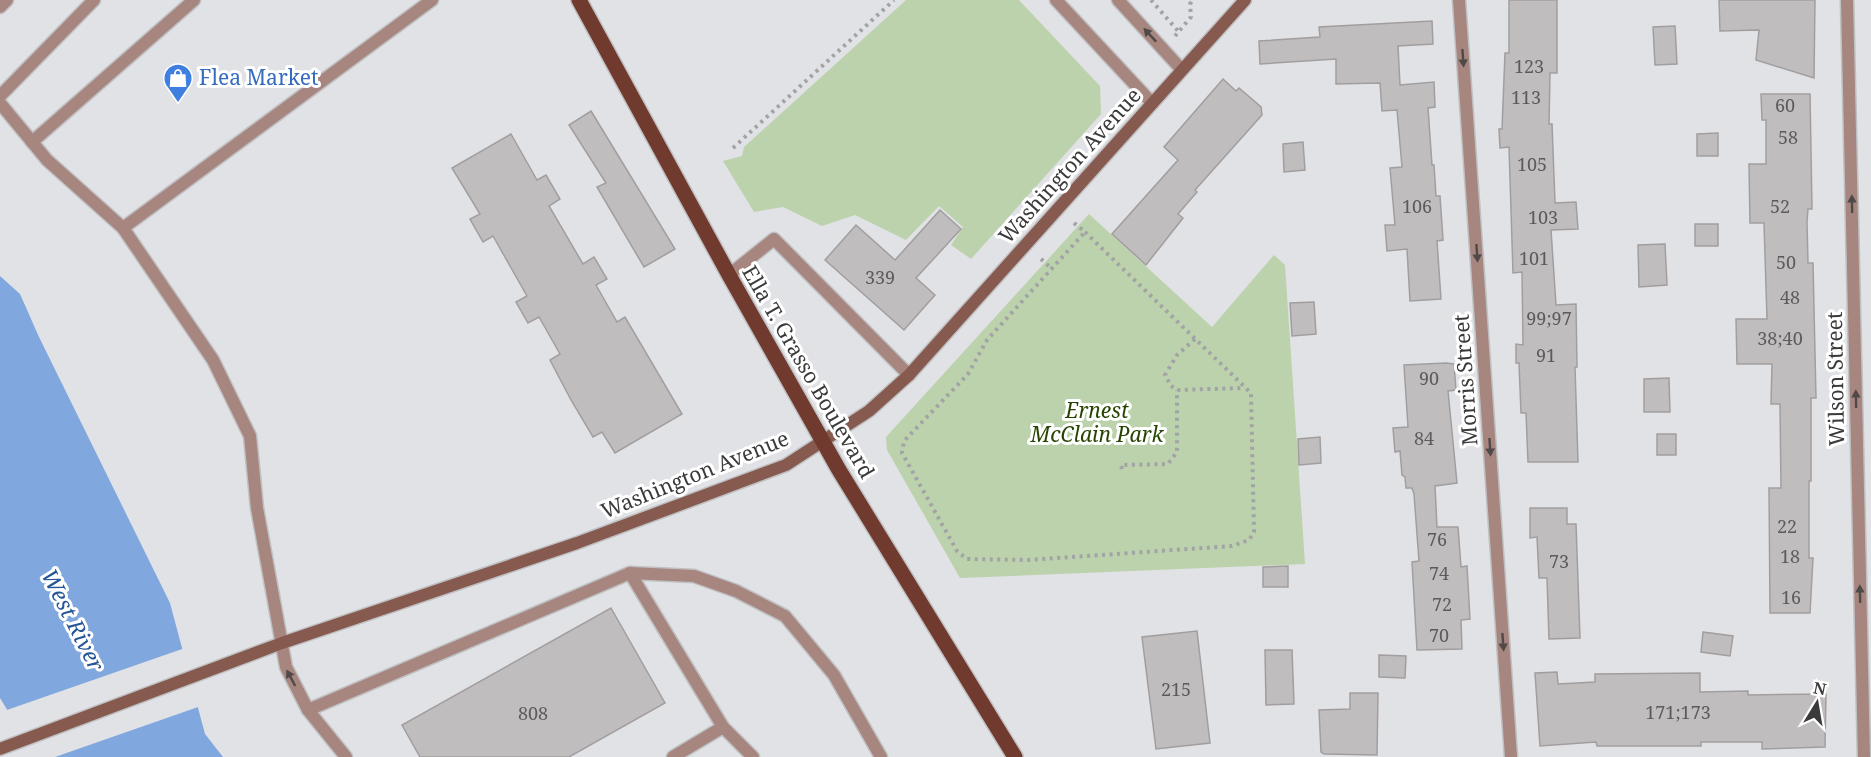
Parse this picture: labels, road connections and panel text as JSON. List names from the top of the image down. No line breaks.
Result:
{"streets":{"main road":["Washington Avenue","Ella T. Grasso Boulevard"],"street":["Wilson Street","Morris Street"]},"crossings":[["Washington Avenue","Ella T. Grasso Boulevard"]],"one_way":["Wilson Street","Morris Street"],"water":["West River"],"parks":["Ernest McClain Park"],"places":{"shop":["Flea Market"]},"house_numbers":["123","113","60","58","105","106","52","103","101","50","339","48","99;97","38;40","91","90","84","22","76","18","73","74","16","72","70","215","171;173","808"],"north":"top"}
